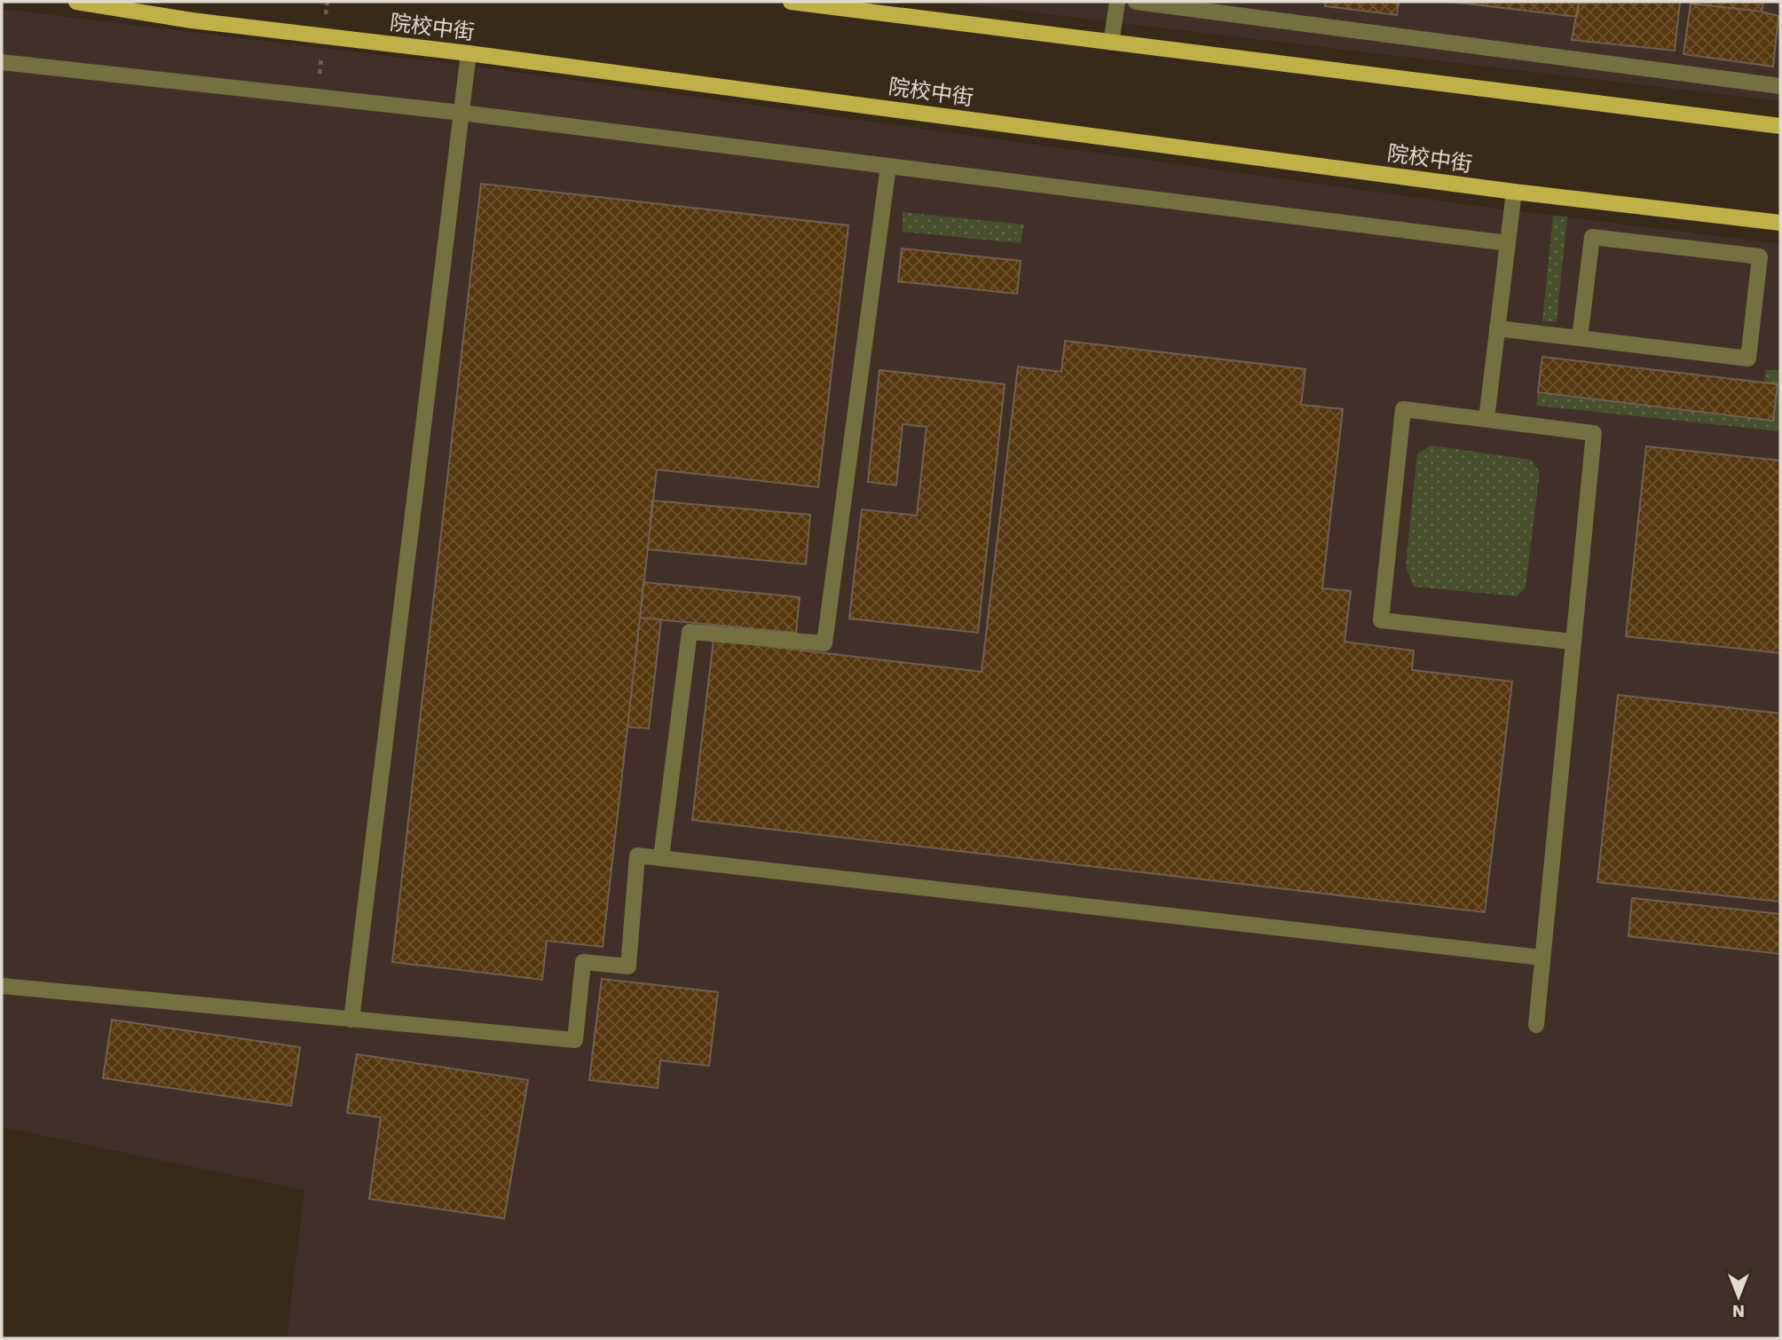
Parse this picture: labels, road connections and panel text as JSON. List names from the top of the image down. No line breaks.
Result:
{"streets":{"main road":["院校中街"]},"north":"bottom"}
